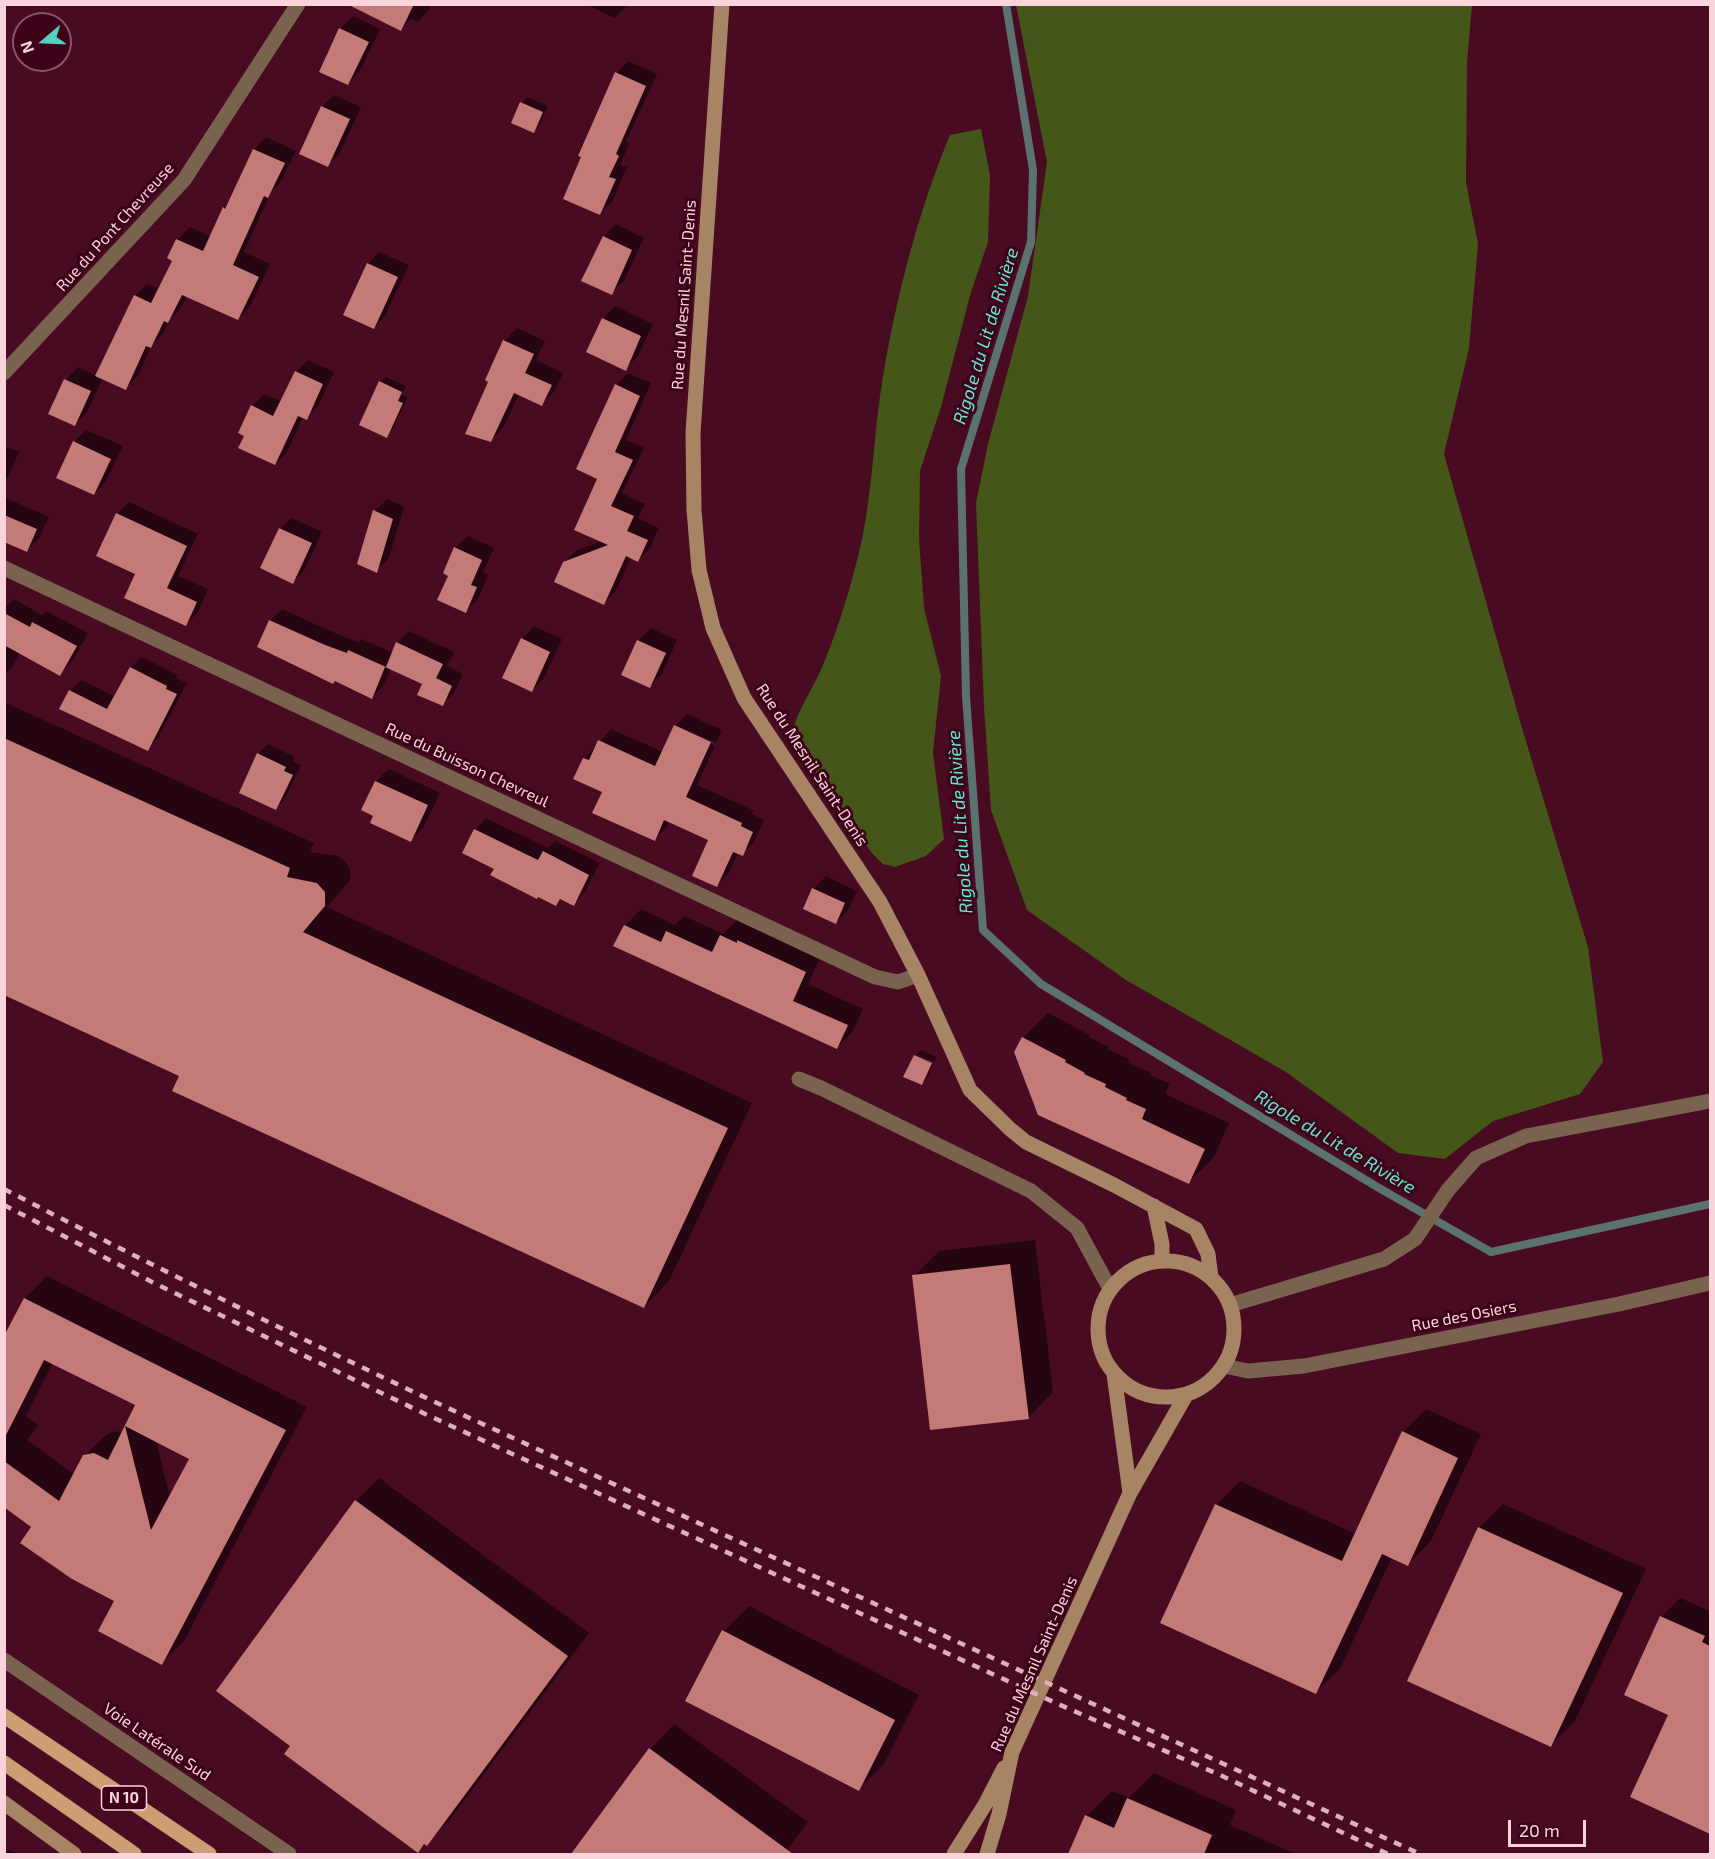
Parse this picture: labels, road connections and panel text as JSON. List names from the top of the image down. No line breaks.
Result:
{"streets":{"main road":["N 10"],"street":["Rue du Pont Chevreuse","Rue du Mesnil Saint-Denis","Rue du Buisson Chevreul","Rue des Osiers","Voie Latérale Sud"]},"crossings":[["Rue du Mesnil Saint-Denis","Rue du Buisson Chevreul"],["Rue du Mesnil Saint-Denis","Rue des Osiers"]],"water":["Rigole du Lit de Rivière"],"scale_bar":"20 m","north":"left"}
